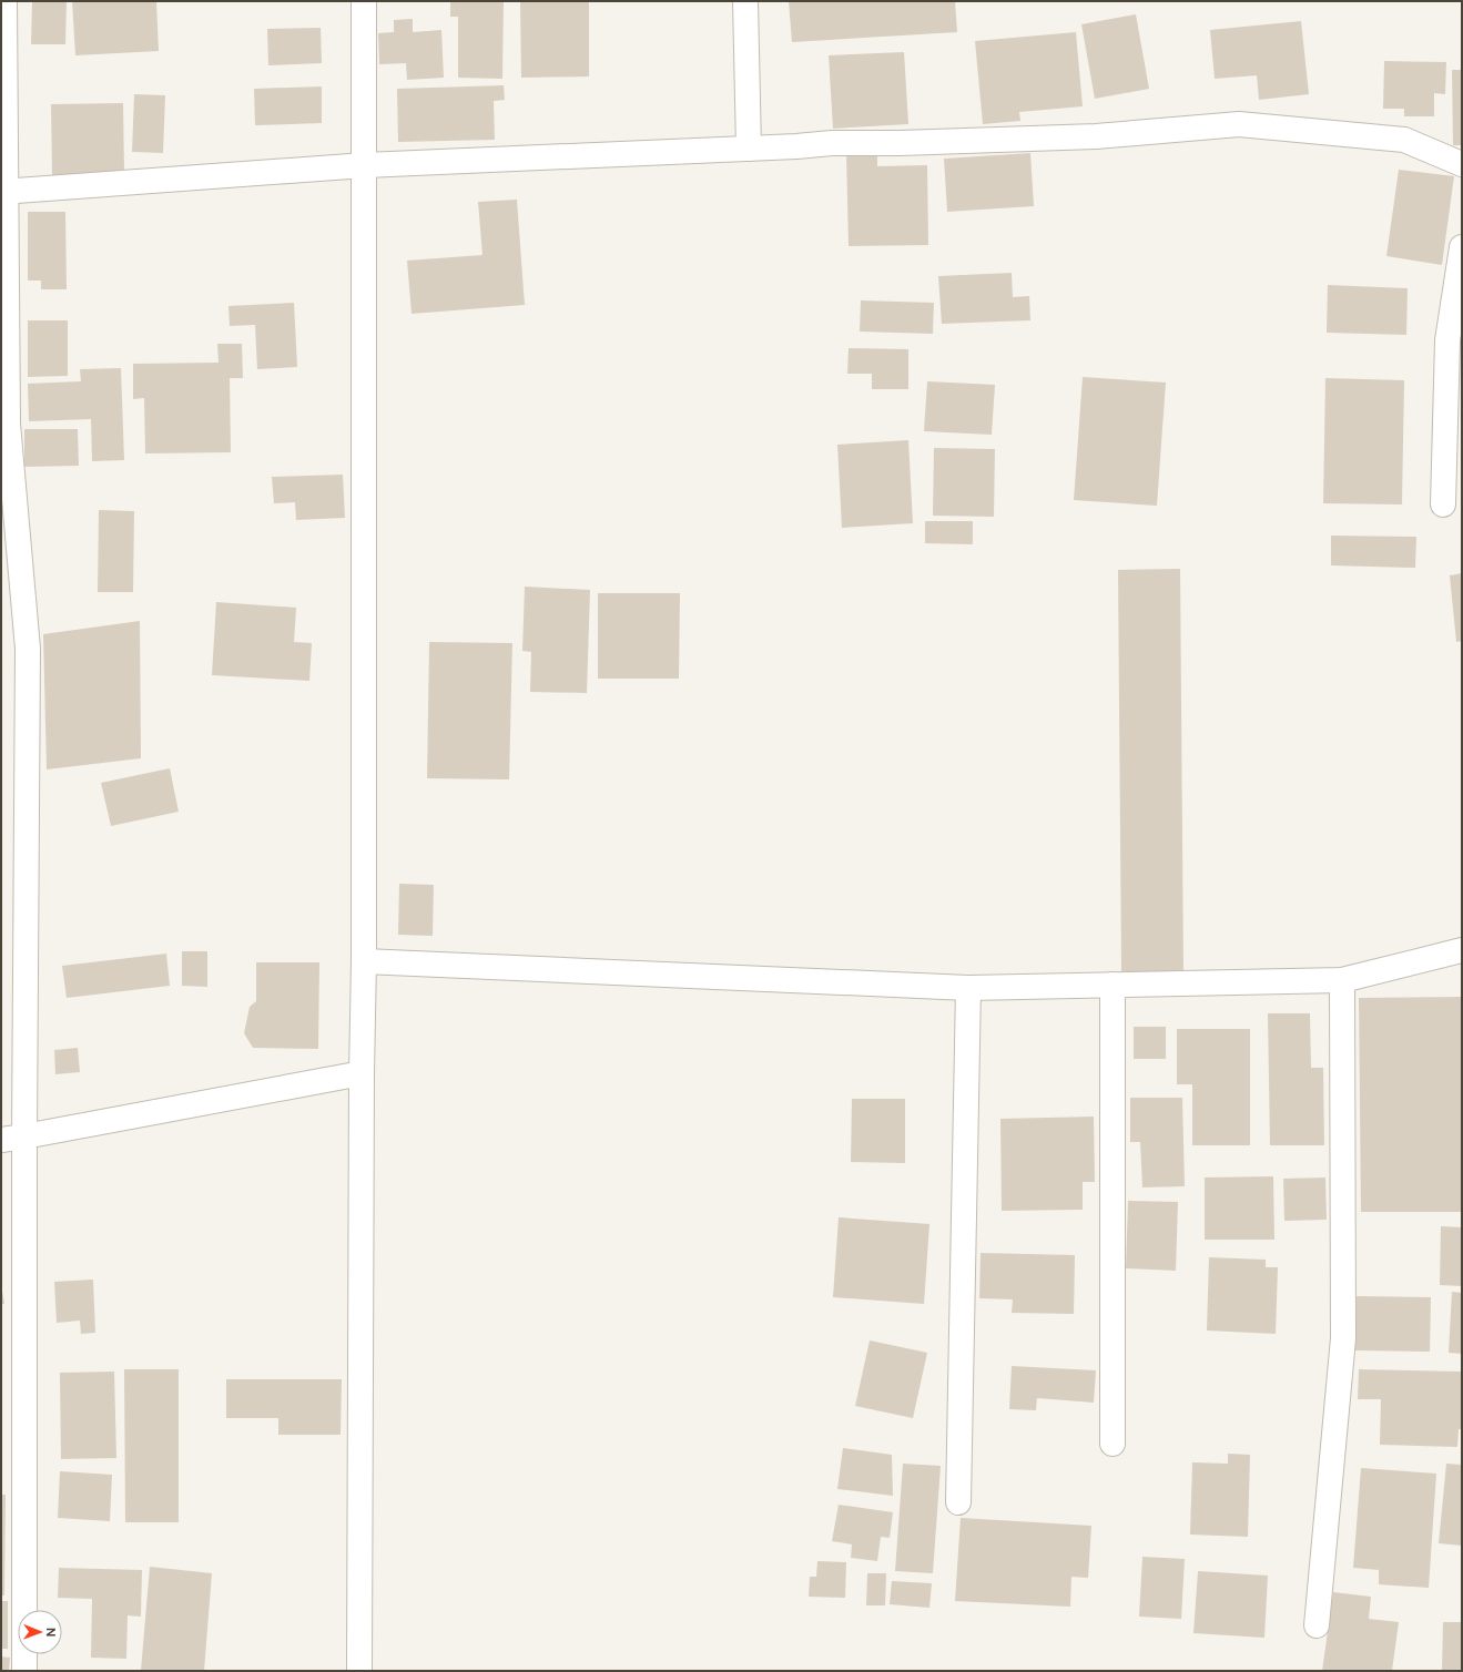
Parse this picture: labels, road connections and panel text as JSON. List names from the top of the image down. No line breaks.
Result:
{"north":"right"}
